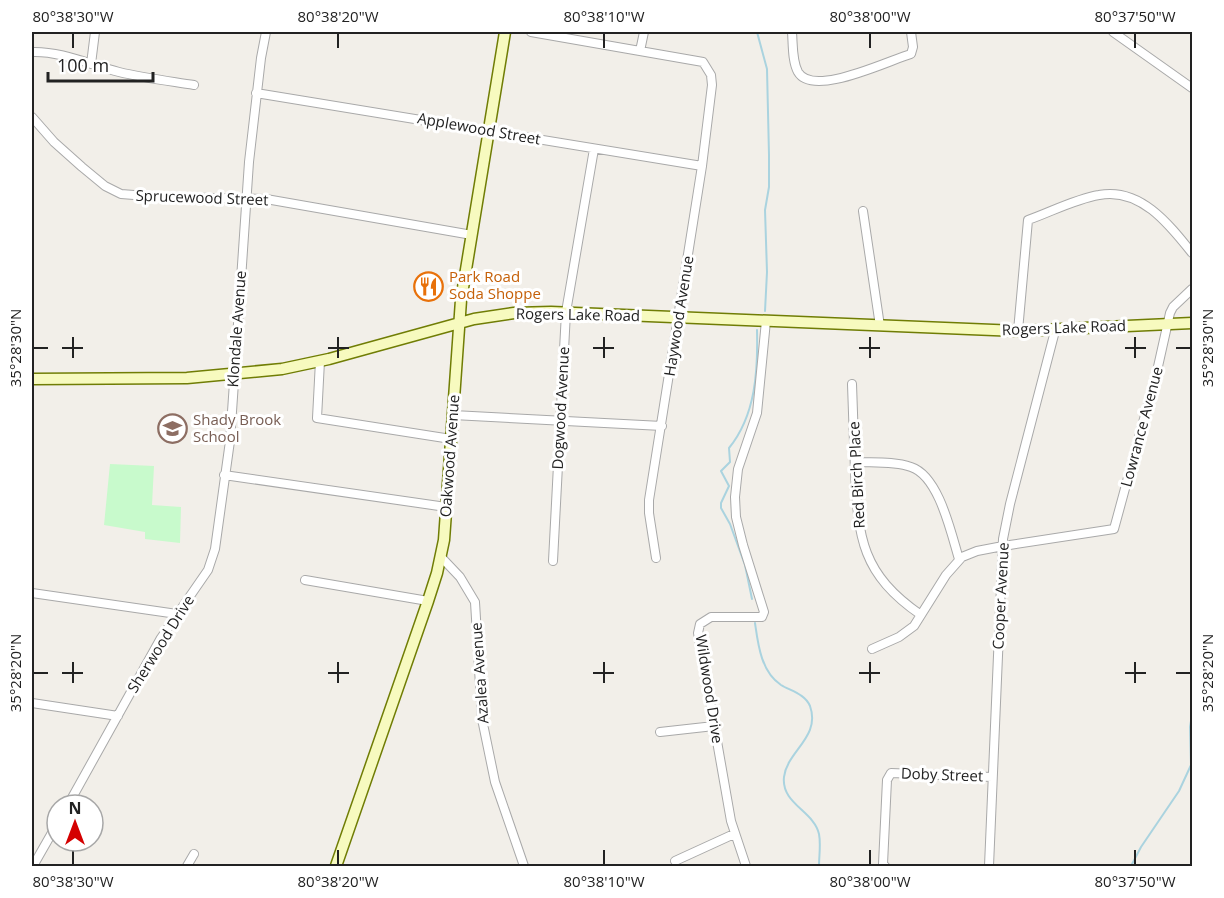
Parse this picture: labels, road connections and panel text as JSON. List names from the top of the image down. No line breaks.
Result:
{"streets":{"main road":["Rogers Lake Road","Oakwood Avenue"],"street":["Applewood Street","Sprucewood Street","Haywood Avenue","Klondale Avenue","Dogwood Avenue","Lowrance Avenue","Red Birch Place","Cooper Avenue","Sherwood Drive","Azalea Avenue","Wildwood Drive","Doby Street"]},"crossings":[["Applewood Street","Haywood Avenue"],["Applewood Street","Klondale Avenue"],["Applewood Street","Dogwood Avenue"],["Applewood Street","Oakwood Avenue"],["Sprucewood Street","Klondale Avenue"],["Sprucewood Street","Oakwood Avenue"],["Rogers Lake Road","Haywood Avenue"],["Rogers Lake Road","Klondale Avenue"],["Rogers Lake Road","Dogwood Avenue"],["Rogers Lake Road","Lowrance Avenue"],["Rogers Lake Road","Oakwood Avenue"],["Rogers Lake Road","Cooper Avenue"],["Rogers Lake Road","Wildwood Drive"],["Klondale Avenue","Sherwood Drive"],["Lowrance Avenue","Cooper Avenue"],["Oakwood Avenue","Azalea Avenue"],["Cooper Avenue","Doby Street"]],"places":{"restaurant":["Park Road Soda Shoppe"],"school or university":["Shady Brook School"]},"scale_bar":"100 m","north":"top","coordinates":["80°38'30\"W","80°38'20\"W","80°38'10\"W","80°38'00\"W","80°37'50\"W","35°28'30\"N","35°28'20\"N"]}
